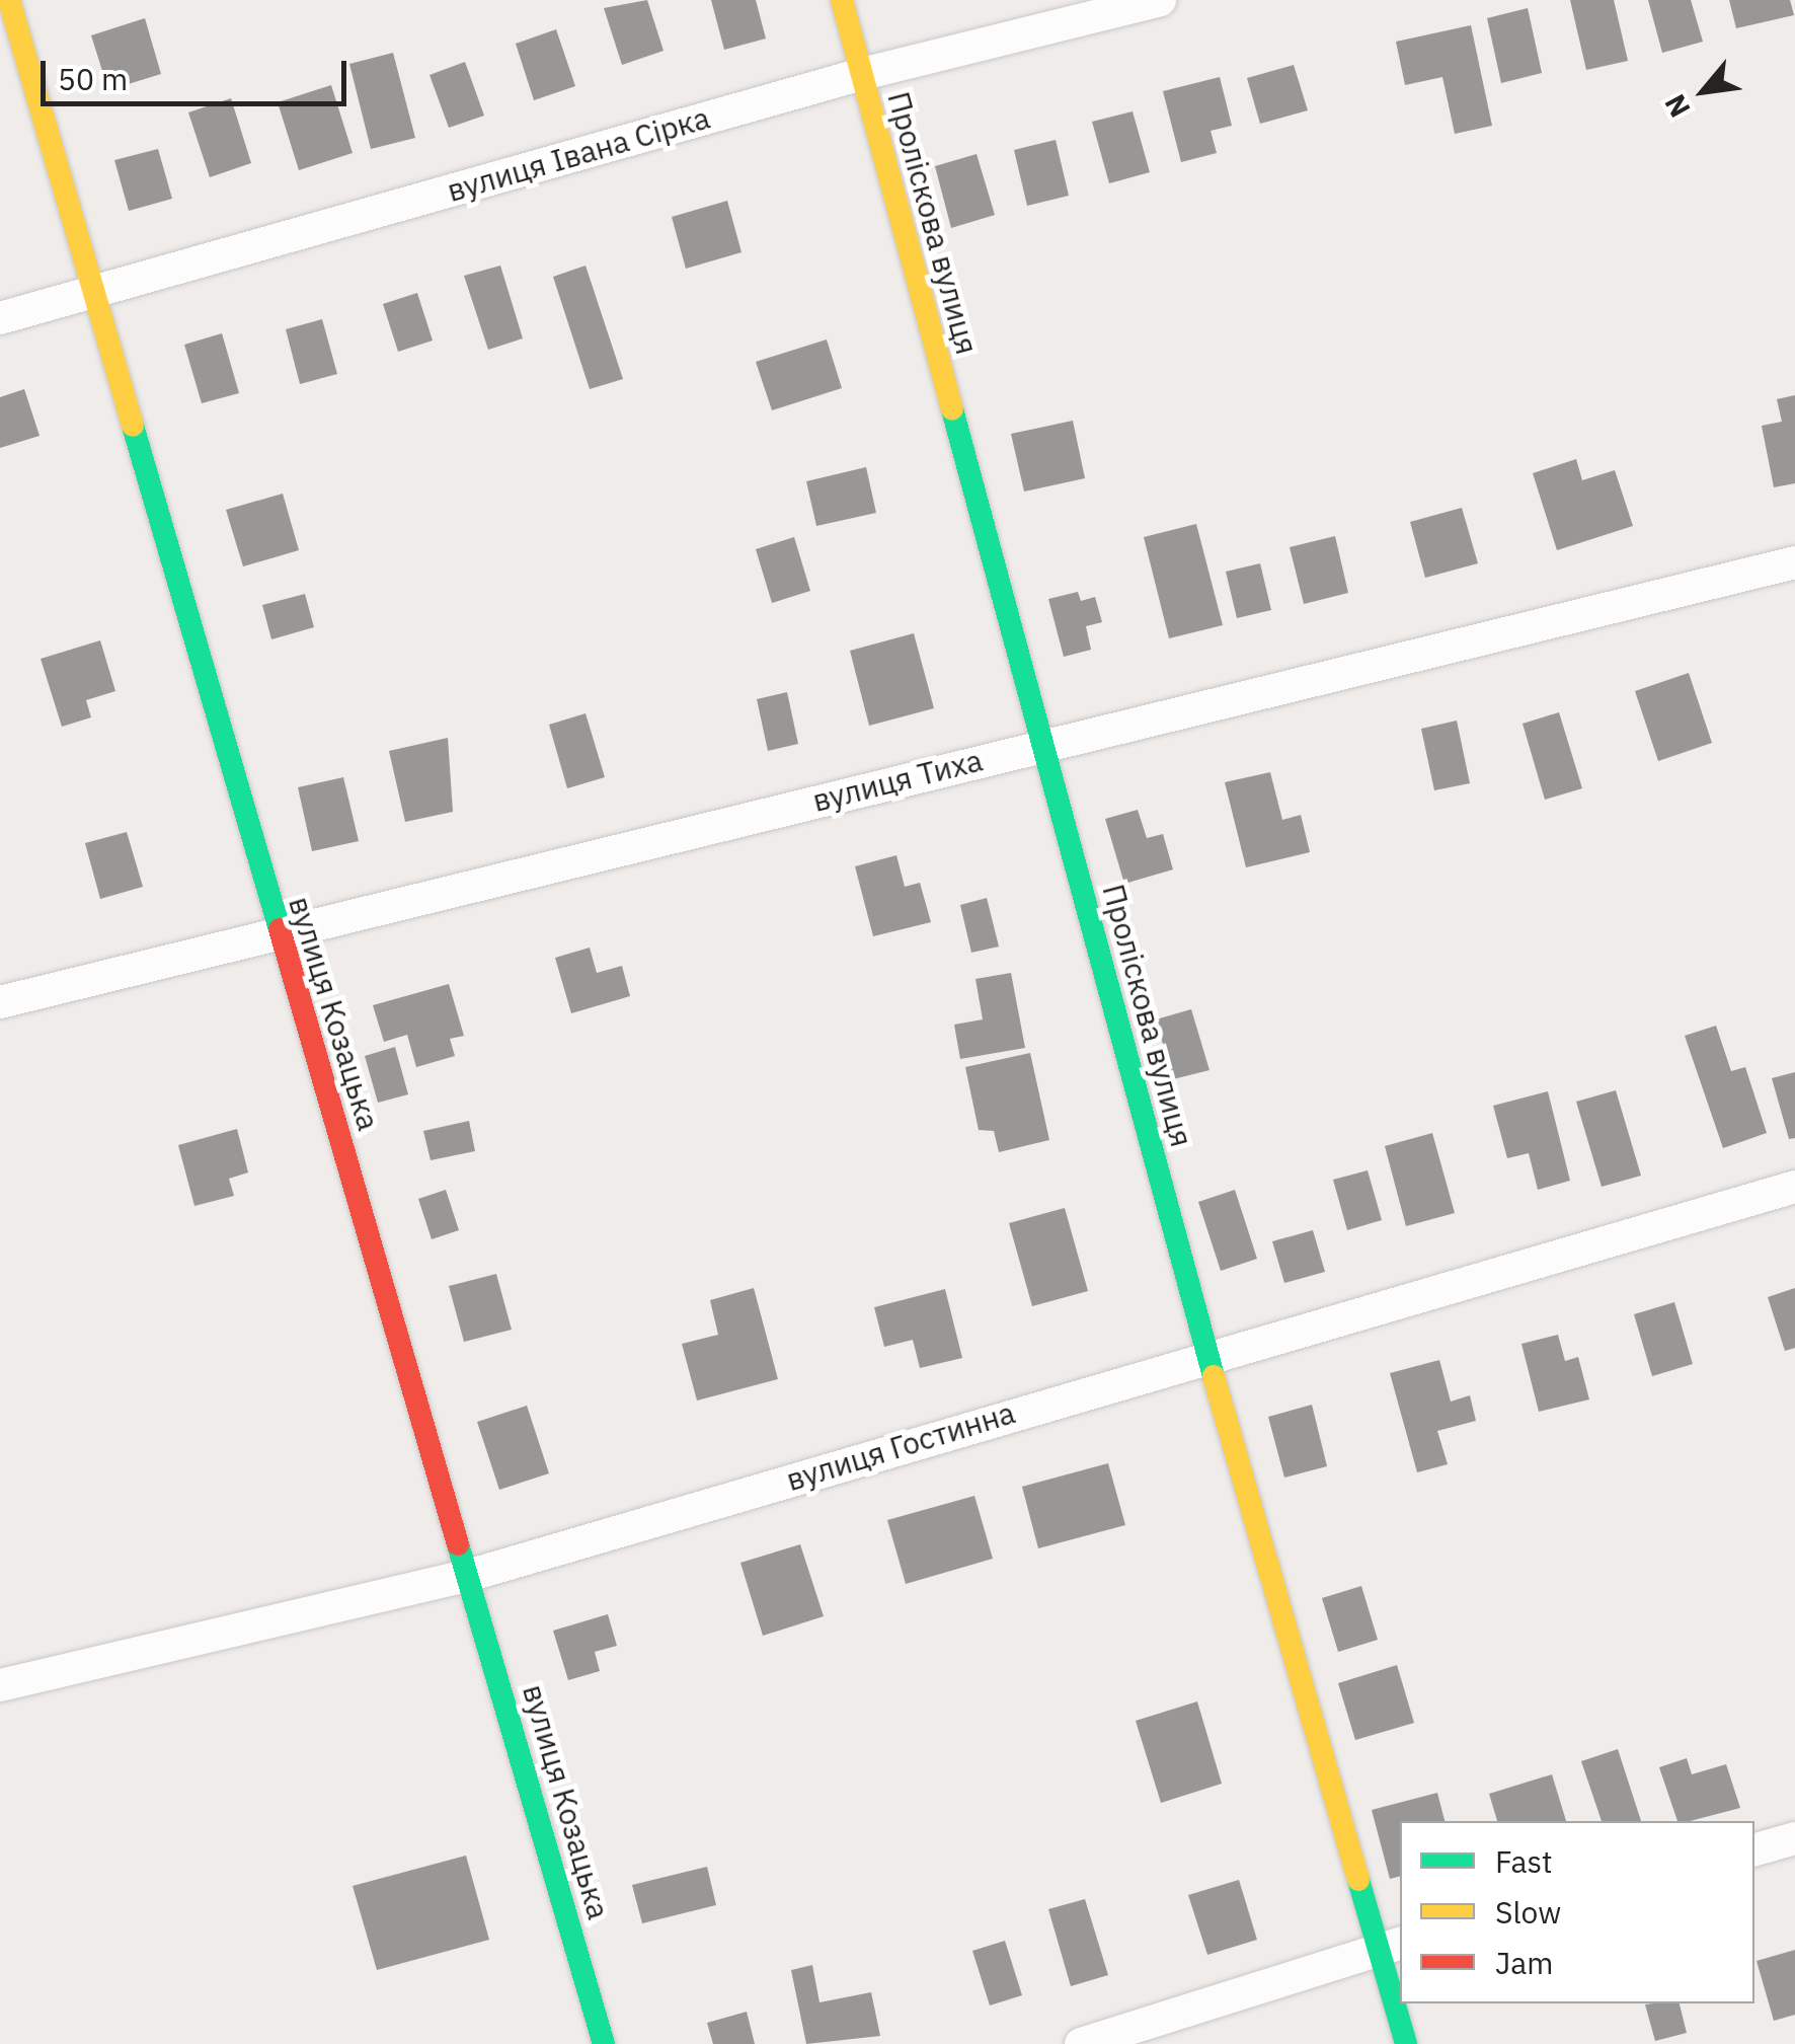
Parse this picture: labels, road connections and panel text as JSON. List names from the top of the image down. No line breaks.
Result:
{"streets":{"street":["вулиця Івана Сірка","Проліскова вулиця","вулиця Тиха","вулиця Козацька","вулиця Гостинна"]},"crossings":[["вулиця Івана Сірка","Проліскова вулиця"],["вулиця Івана Сірка","вулиця Козацька"],["Проліскова вулиця","вулиця Тиха"],["Проліскова вулиця","вулиця Гостинна"],["вулиця Тиха","вулиця Козацька"],["вулиця Козацька","вулиця Гостинна"]],"legend":["Fast","Slow","Jam"],"scale_bar":"50 m","north":"bottom left"}
